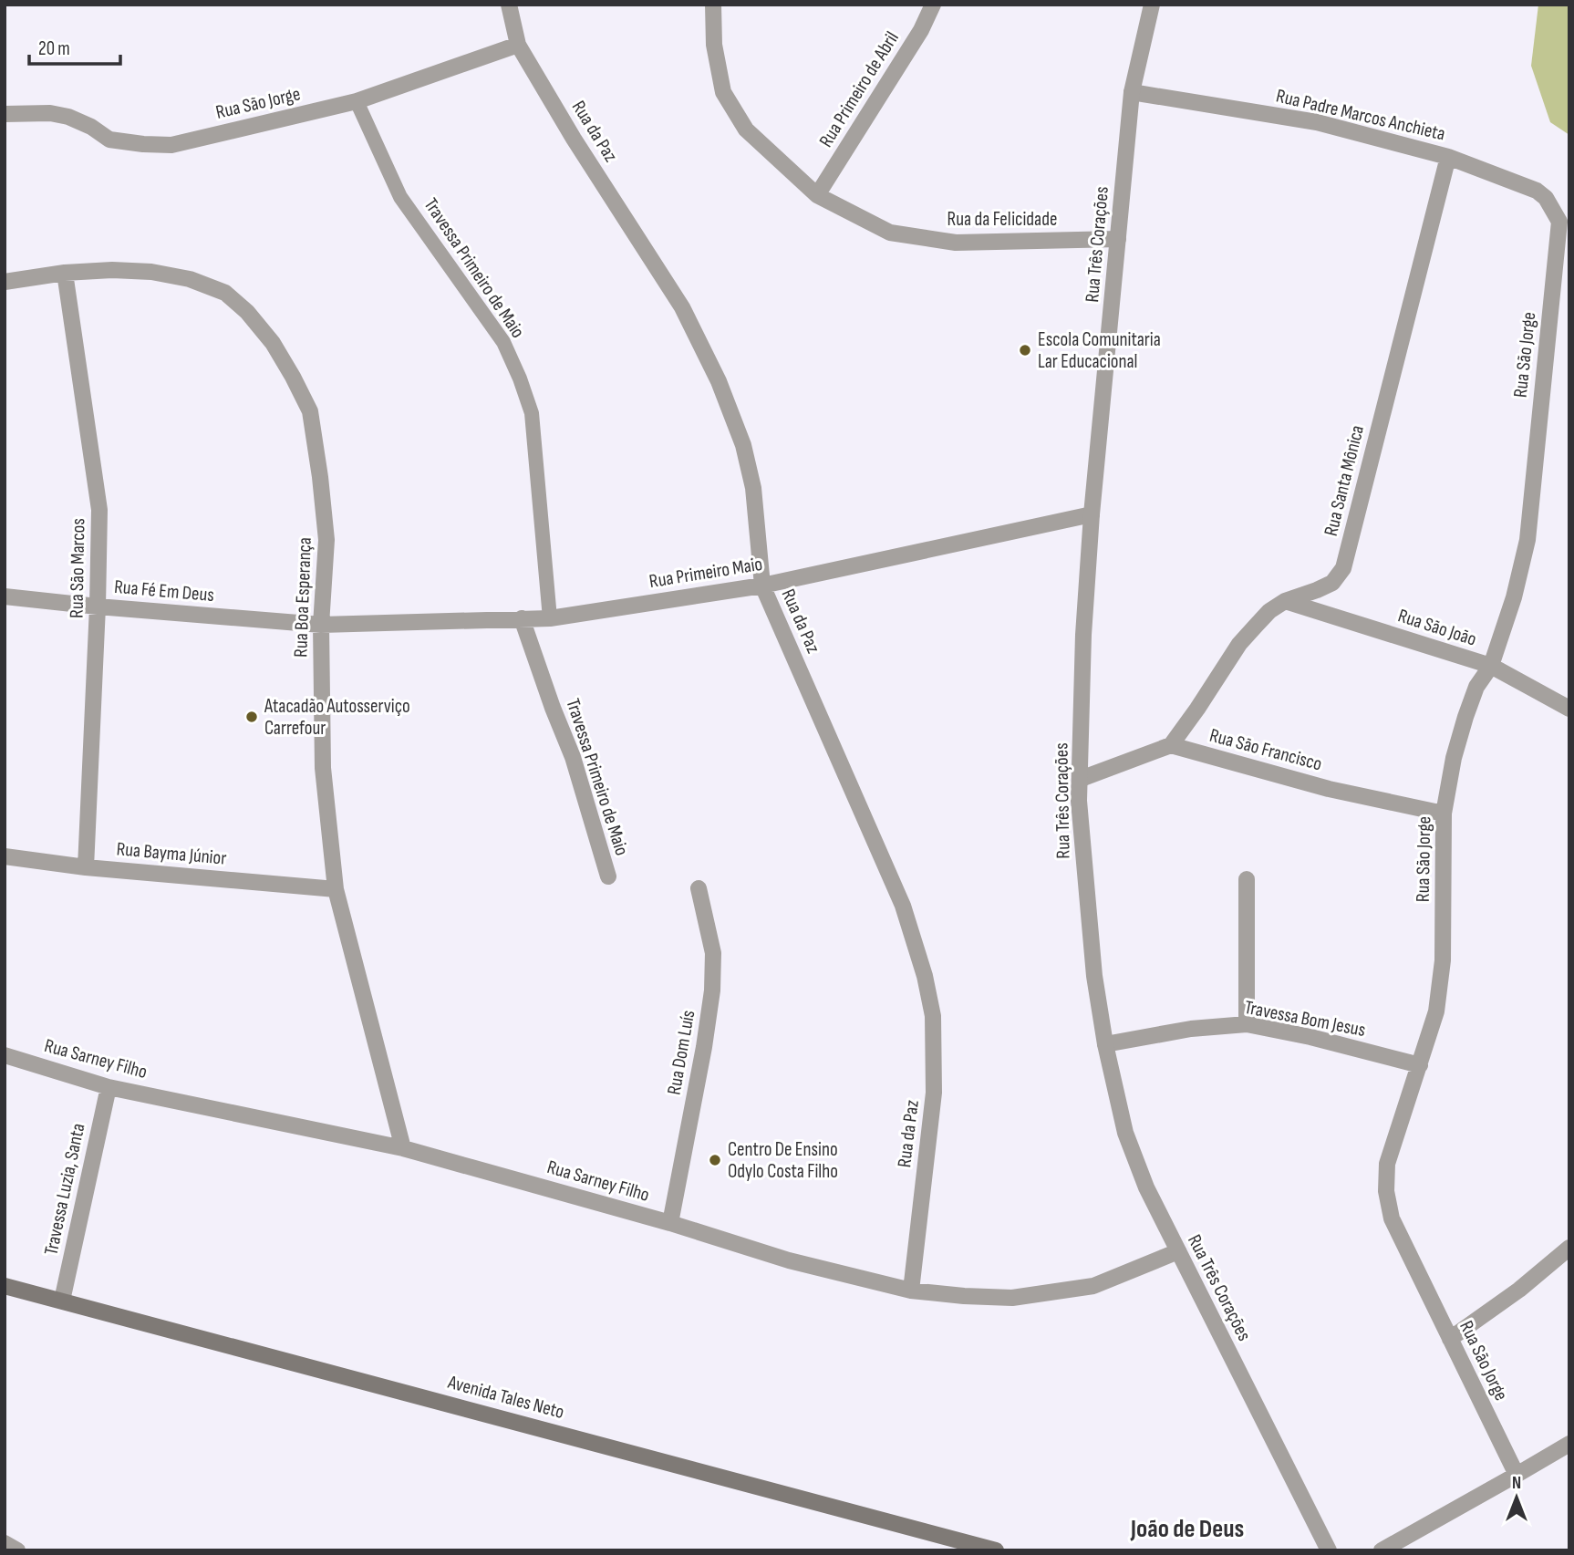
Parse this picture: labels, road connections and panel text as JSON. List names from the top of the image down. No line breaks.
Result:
{"streets":{"main road":["Avenida Tales Neto"],"street":["Rua Primeiro de Abril","Rua São Jorge","Rua Padre Marcos Anchieta","Rua da Paz","Rua da Felicidade","Rua Três Corações","Travessa Primeiro de Maio","Rua Santa Mônica","Rua São Marcos","Rua Primeiro Maio","Rua Fé Em Deus","Rua Boa Esperança","Rua São João","Rua São Francisco","Rua Bayma Júnior","Travessa Bom Jesus","Rua Dom Luís","Rua Sarney Filho","Travessa Luzia, Santa"]},"crossings":[["Rua Primeiro de Abril","Rua da Felicidade"],["Rua São Jorge","Rua Padre Marcos Anchieta"],["Rua São Jorge","Rua da Paz"],["Rua São Jorge","Travessa Primeiro de Maio"],["Rua São Jorge","Rua São João"],["Rua São Jorge","Rua São Francisco"],["Rua São Jorge","Travessa Bom Jesus"],["Rua Padre Marcos Anchieta","Rua Três Corações"],["Rua Padre Marcos Anchieta","Rua Santa Mônica"],["Rua da Paz","Rua Primeiro Maio"],["Rua da Paz","Rua Sarney Filho"],["Rua da Felicidade","Rua Três Corações"],["Rua Três Corações","Rua Primeiro Maio"],["Rua Três Corações","Travessa Bom Jesus"],["Rua Três Corações","Rua Sarney Filho"],["Travessa Primeiro de Maio","Rua Primeiro Maio"],["Rua Santa Mônica","Rua São João"],["Rua Santa Mônica","Rua São Francisco"],["Rua São Marcos","Rua Fé Em Deus"],["Rua São Marcos","Rua Boa Esperança"],["Rua São Marcos","Rua Bayma Júnior"],["Rua Primeiro Maio","Rua Fé Em Deus"],["Rua Primeiro Maio","Rua Boa Esperança"],["Rua Fé Em Deus","Rua Boa Esperança"],["Rua Boa Esperança","Rua Bayma Júnior"],["Rua Boa Esperança","Rua Sarney Filho"],["Rua Dom Luís","Rua Sarney Filho"],["Rua Sarney Filho","Travessa Luzia, Santa"],["Travessa Luzia, Santa","Avenida Tales Neto"]],"districts":["João de Deus"],"places":["Escola Comunitaria Lar Educacional","Atacadão Autosserviço Carrefour","Centro De Ensino Odylo Costa Filho"],"scale_bar":"20 m","north":"top"}
